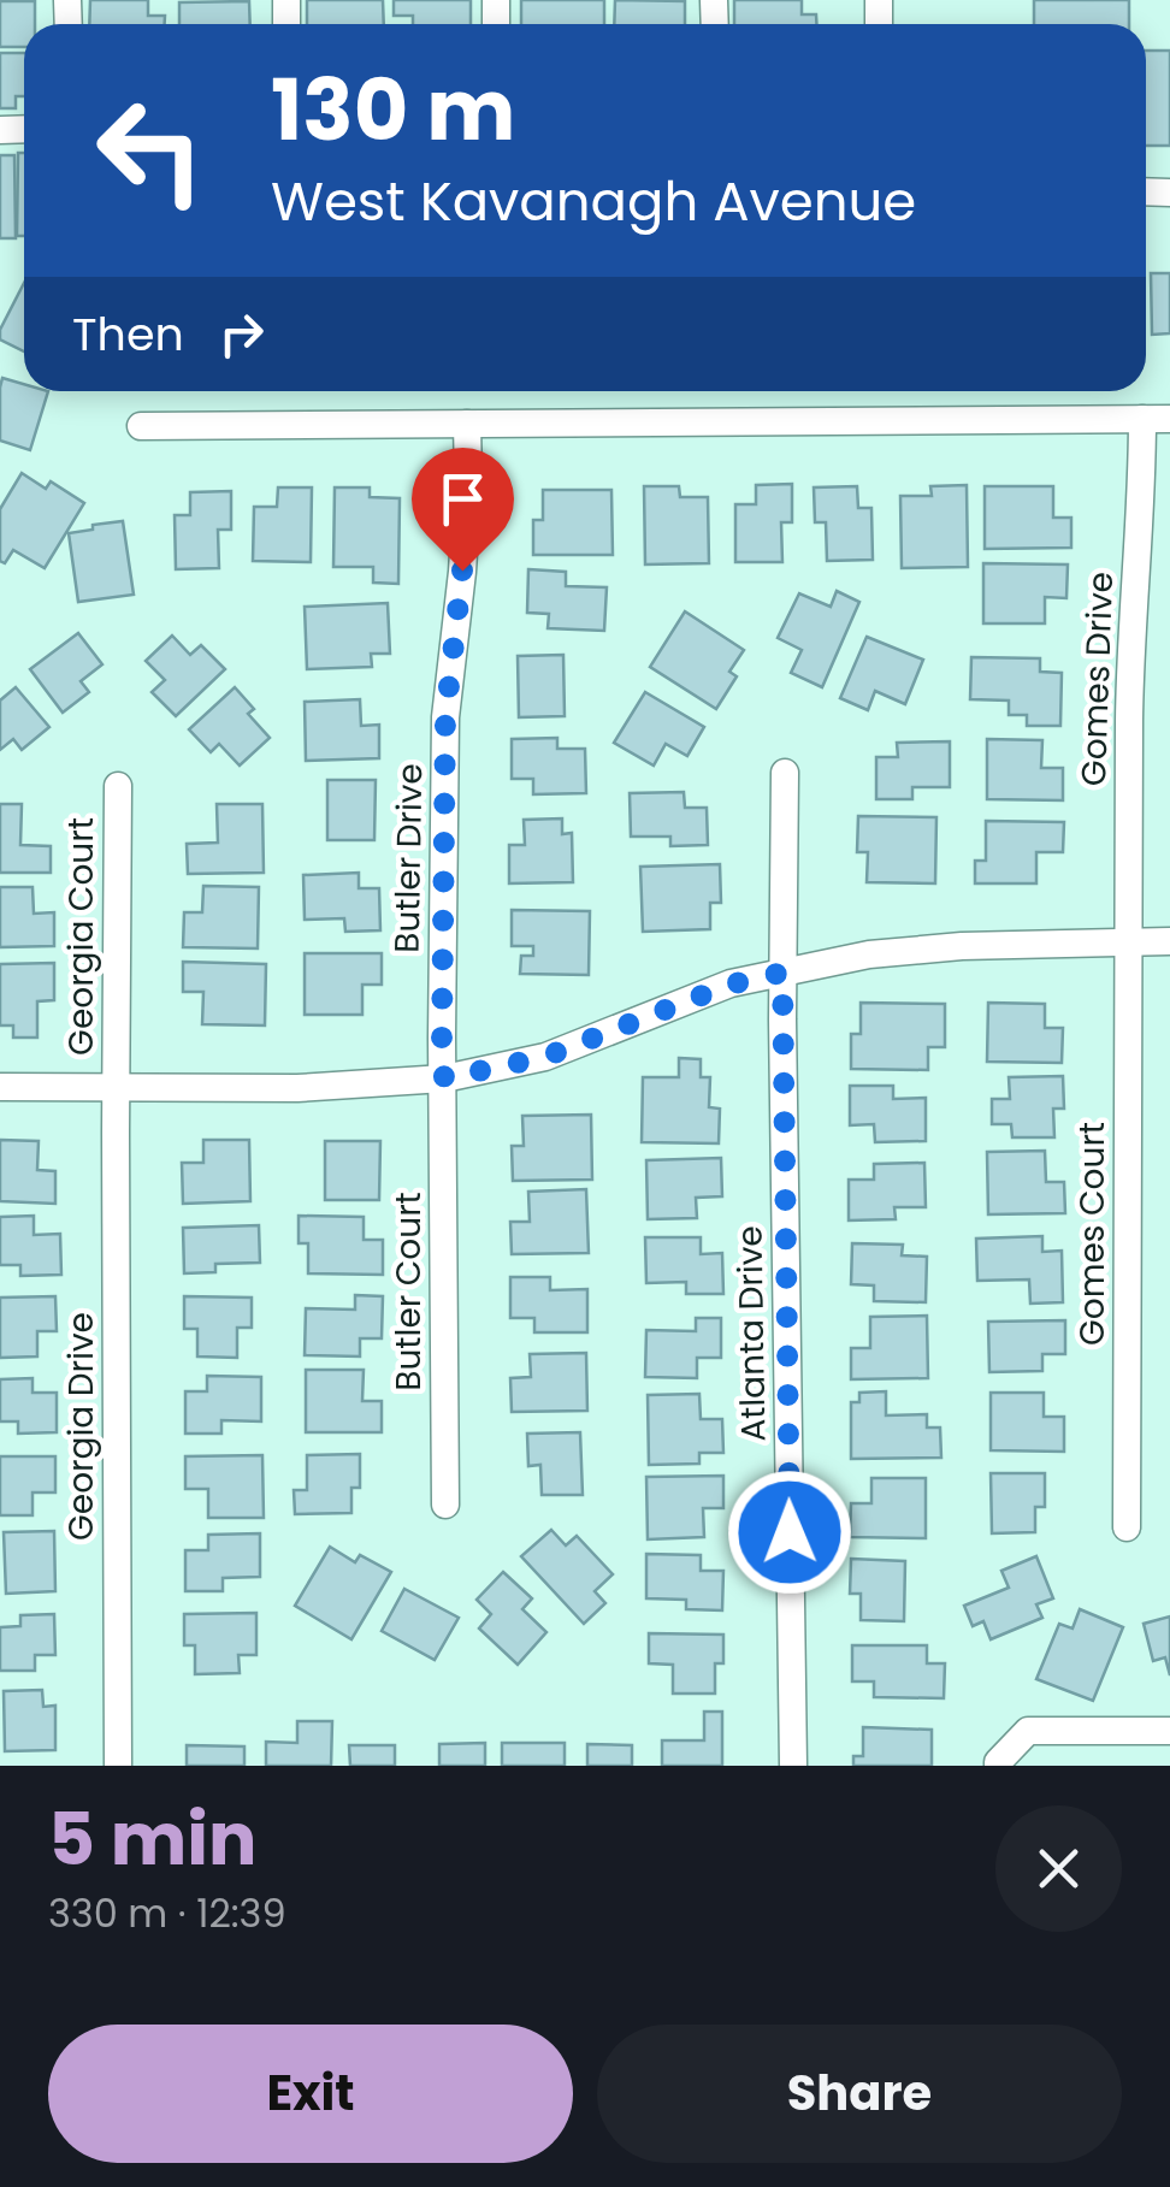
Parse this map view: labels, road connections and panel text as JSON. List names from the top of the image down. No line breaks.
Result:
{"streets":{"street":["Gomes Drive","Butler Drive","Georgia Court","Gomes Court","Butler Court","Atlanta Drive","Georgia Drive"]},"crossings":[["Gomes Drive","Gomes Court"],["Butler Drive","Butler Court"],["Georgia Court","Georgia Drive"]],"page":{"turn":["130 m","West Kavanagh Avenue"],"then":"Then","heading":["5 min","330 m · 12:39"],"buttons":["Exit","Share"]}}
